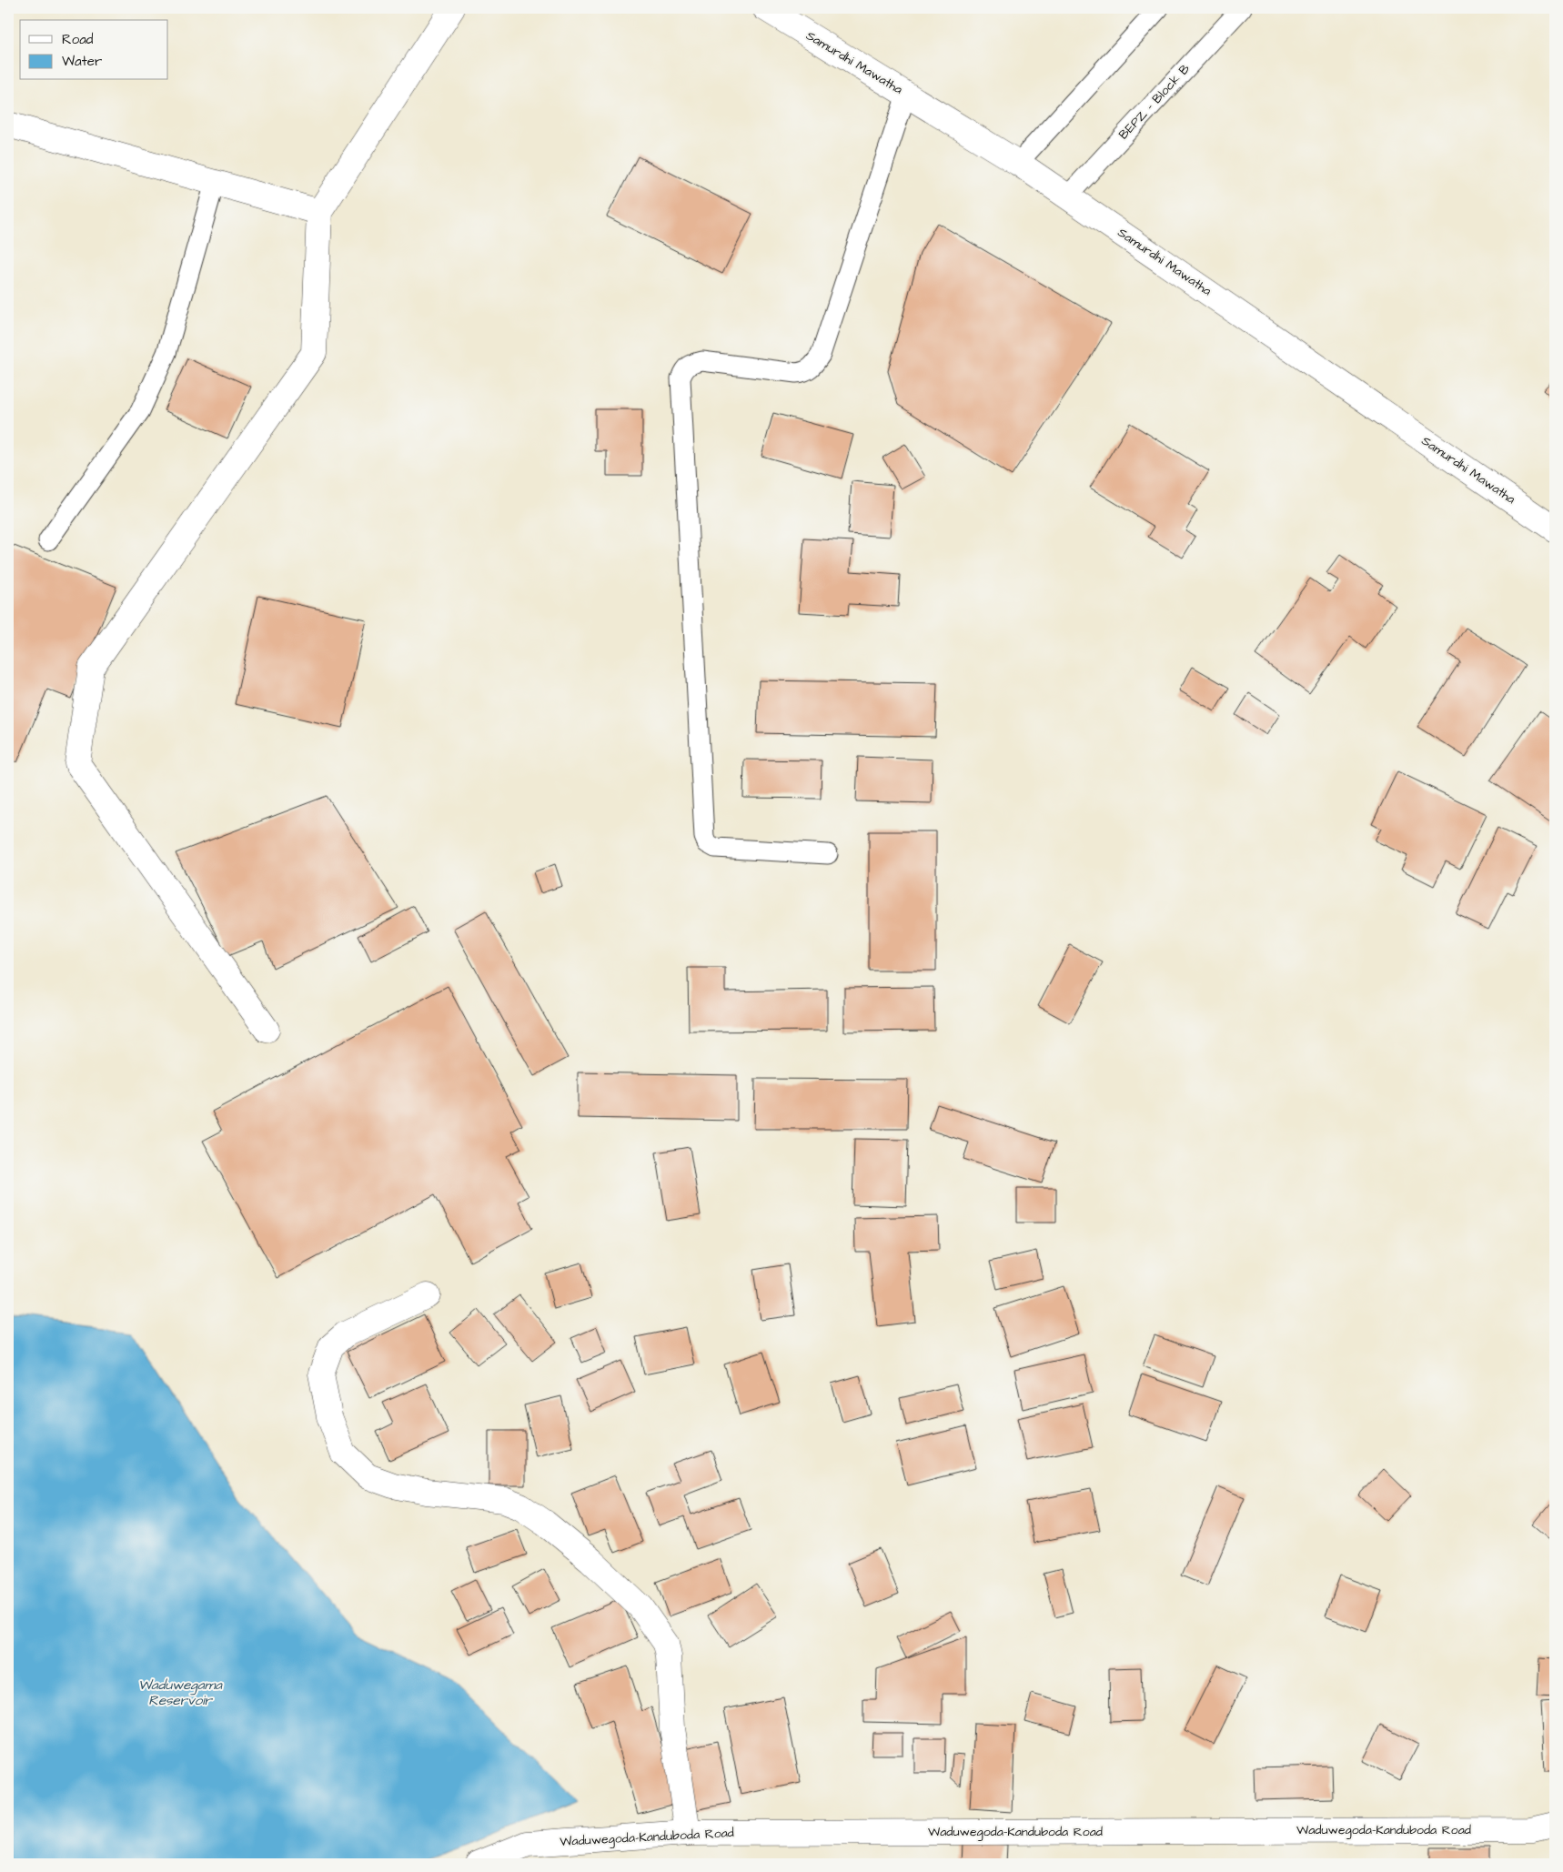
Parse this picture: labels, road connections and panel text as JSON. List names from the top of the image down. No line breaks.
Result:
{"streets":{"street":["Samurdhi Mawatha","Waduwegoda-Kanduboda Road"],"lane":["BEPZ - Block B"]},"crossings":[["Samurdhi Mawatha","BEPZ - Block B"]],"water":["Waduwegama Reservoir"],"legend":["Road","Water"]}
